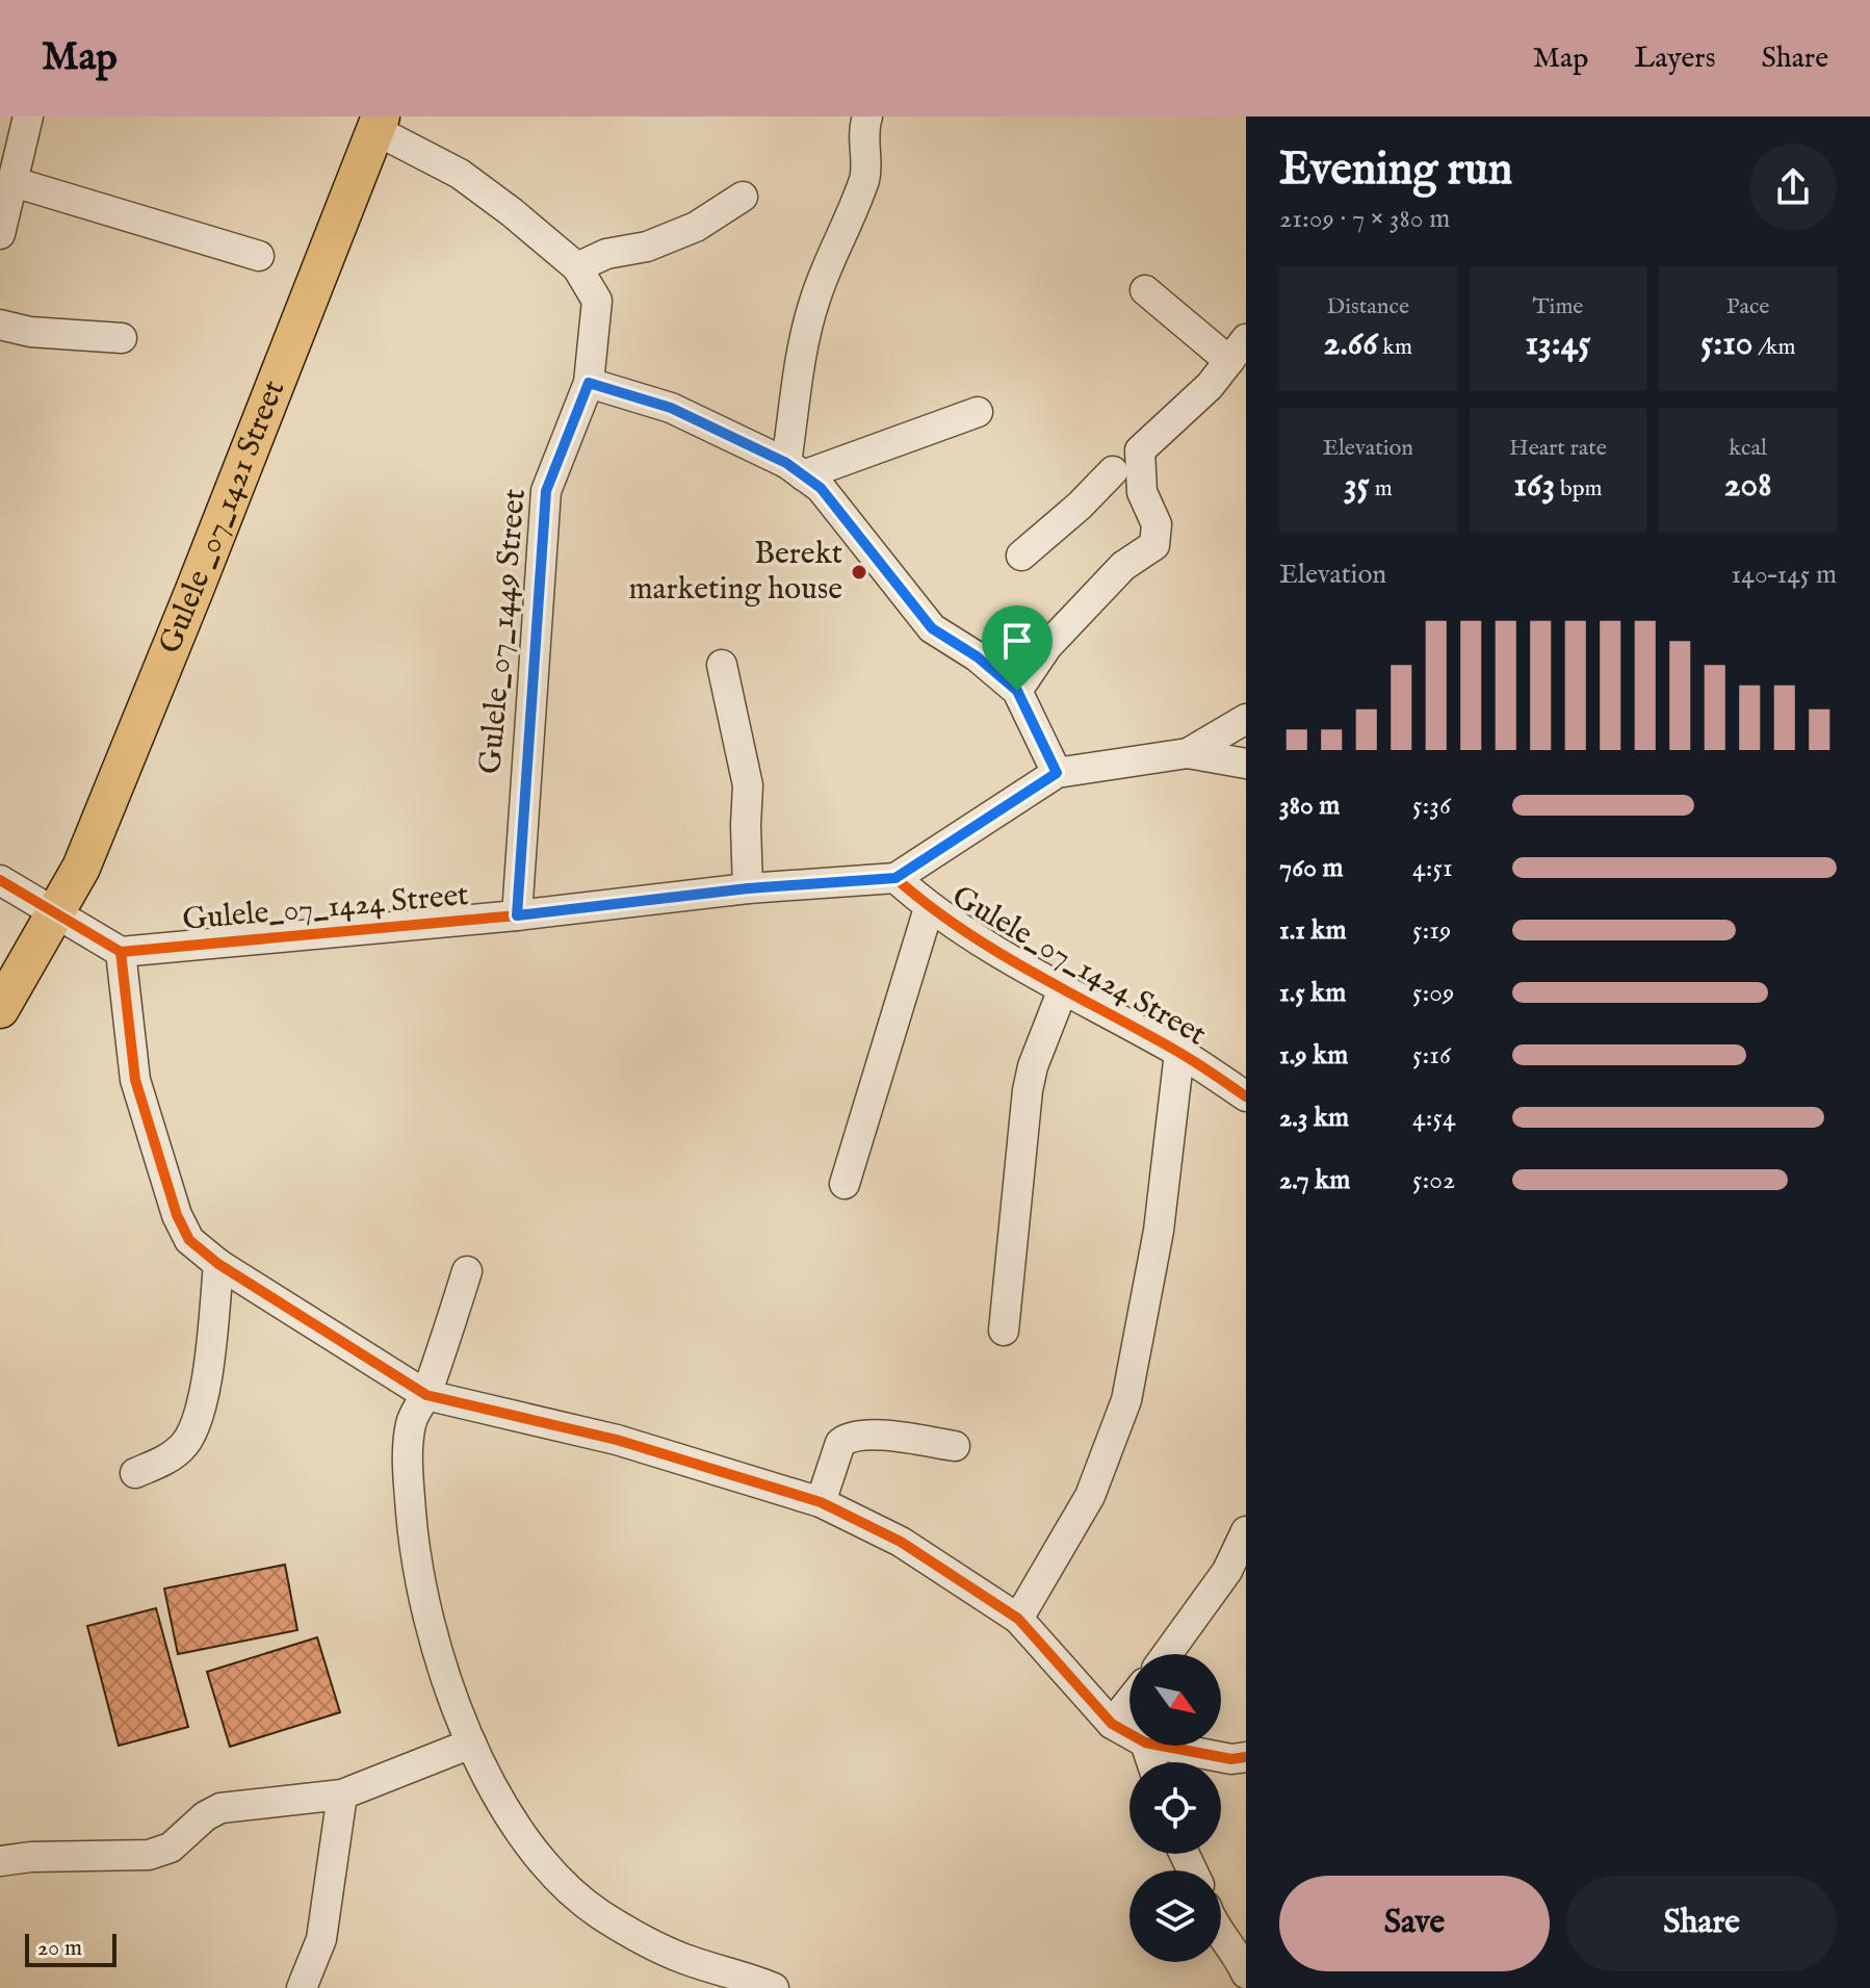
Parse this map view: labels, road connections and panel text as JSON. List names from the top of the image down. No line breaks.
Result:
{"streets":{"main road":["Gulele _07_1421 Street"],"street":["Gulele_07_1449 Street","Gulele_07_1424 Street"]},"crossings":[["Gulele _07_1421 Street","Gulele_07_1449 Street"],["Gulele_07_1449 Street","Gulele_07_1424 Street"]],"places":["Berekt marketing house"],"scale_bar":"20 m","north":"bottom right","page":{"header":"Map","nav":["Map","Layers","Share"],"heading":["Evening run","21:09 · 7 × 380 m"],"stats":[["Distance","2.66 km"],["Time","13:45"],["Pace","5:10 /km"],["Elevation","35 m"],["Heart rate","163 bpm"],["kcal","208"]],"chart":["Elevation","140–145 m"],"list":[{"name":"380 m","note":"5:36"},{"name":"760 m","note":"4:51"},{"name":"1.1 km","note":"5:19"},{"name":"1.5 km","note":"5:09"},{"name":"1.9 km","note":"5:16"},{"name":"2.3 km","note":"4:54"},{"name":"2.7 km","note":"5:02"}],"buttons":["Save","Share"],"scale":"20 m"}}
